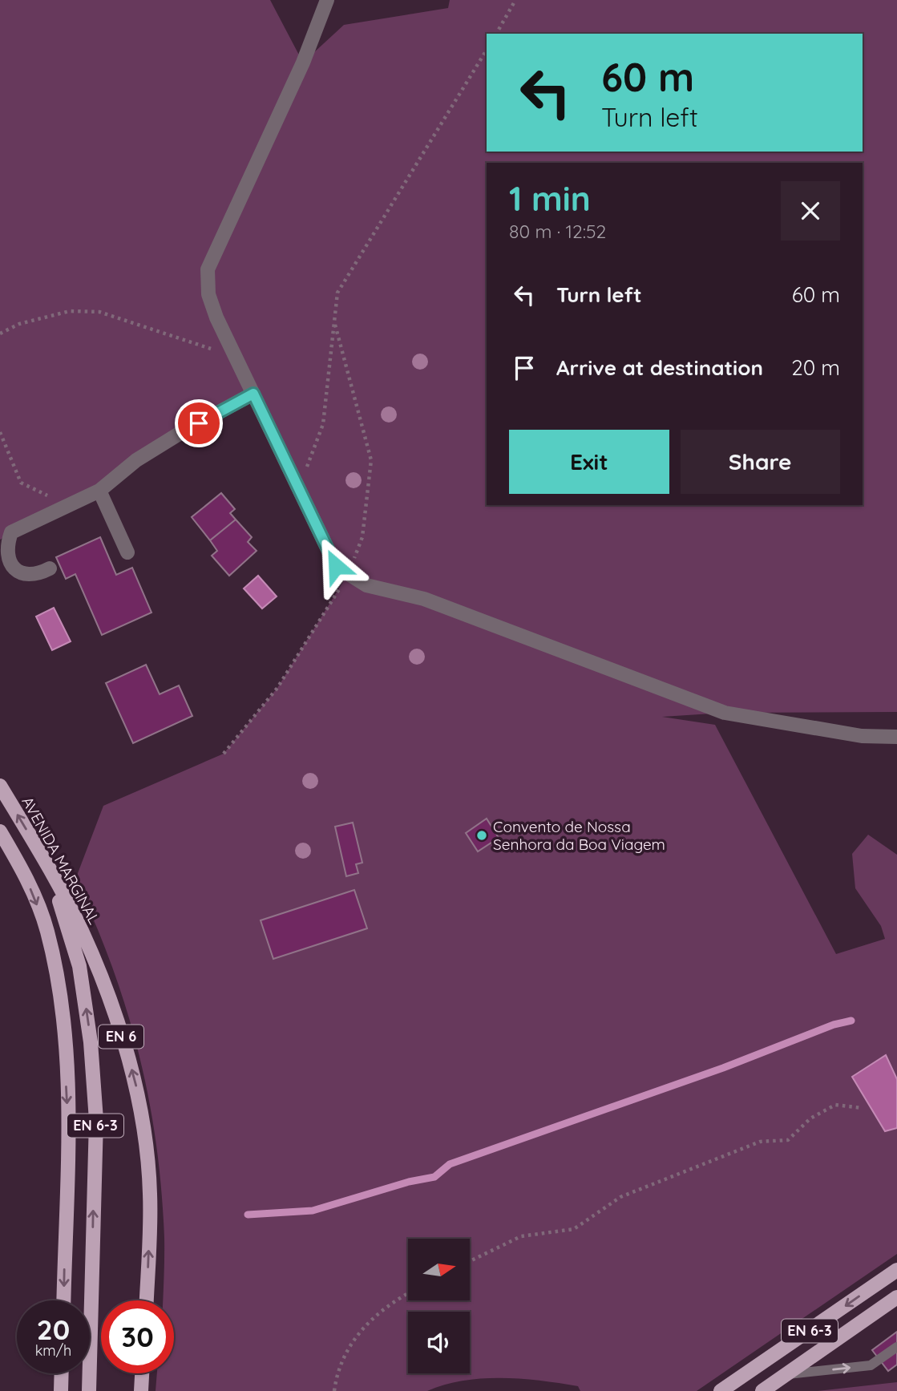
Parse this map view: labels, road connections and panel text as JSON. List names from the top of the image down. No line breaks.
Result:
{"streets":{"main road":["AVENIDA MARGINAL","EN 6","EN 6-3"]},"crossings":[["AVENIDA MARGINAL","EN 6-3"]],"places":["Convento de Nossa Senhora da Boa Viagem"],"north":"right","page":{"turn":["60 m","Turn left"],"heading":["1 min","80 m · 12:52"],"list":[{"name":"Turn left","value":"60 m"},{"name":"Arrive at destination","value":"20 m"}],"buttons":["Exit","Share"],"speed":"20 km/h","limit":"30"}}
